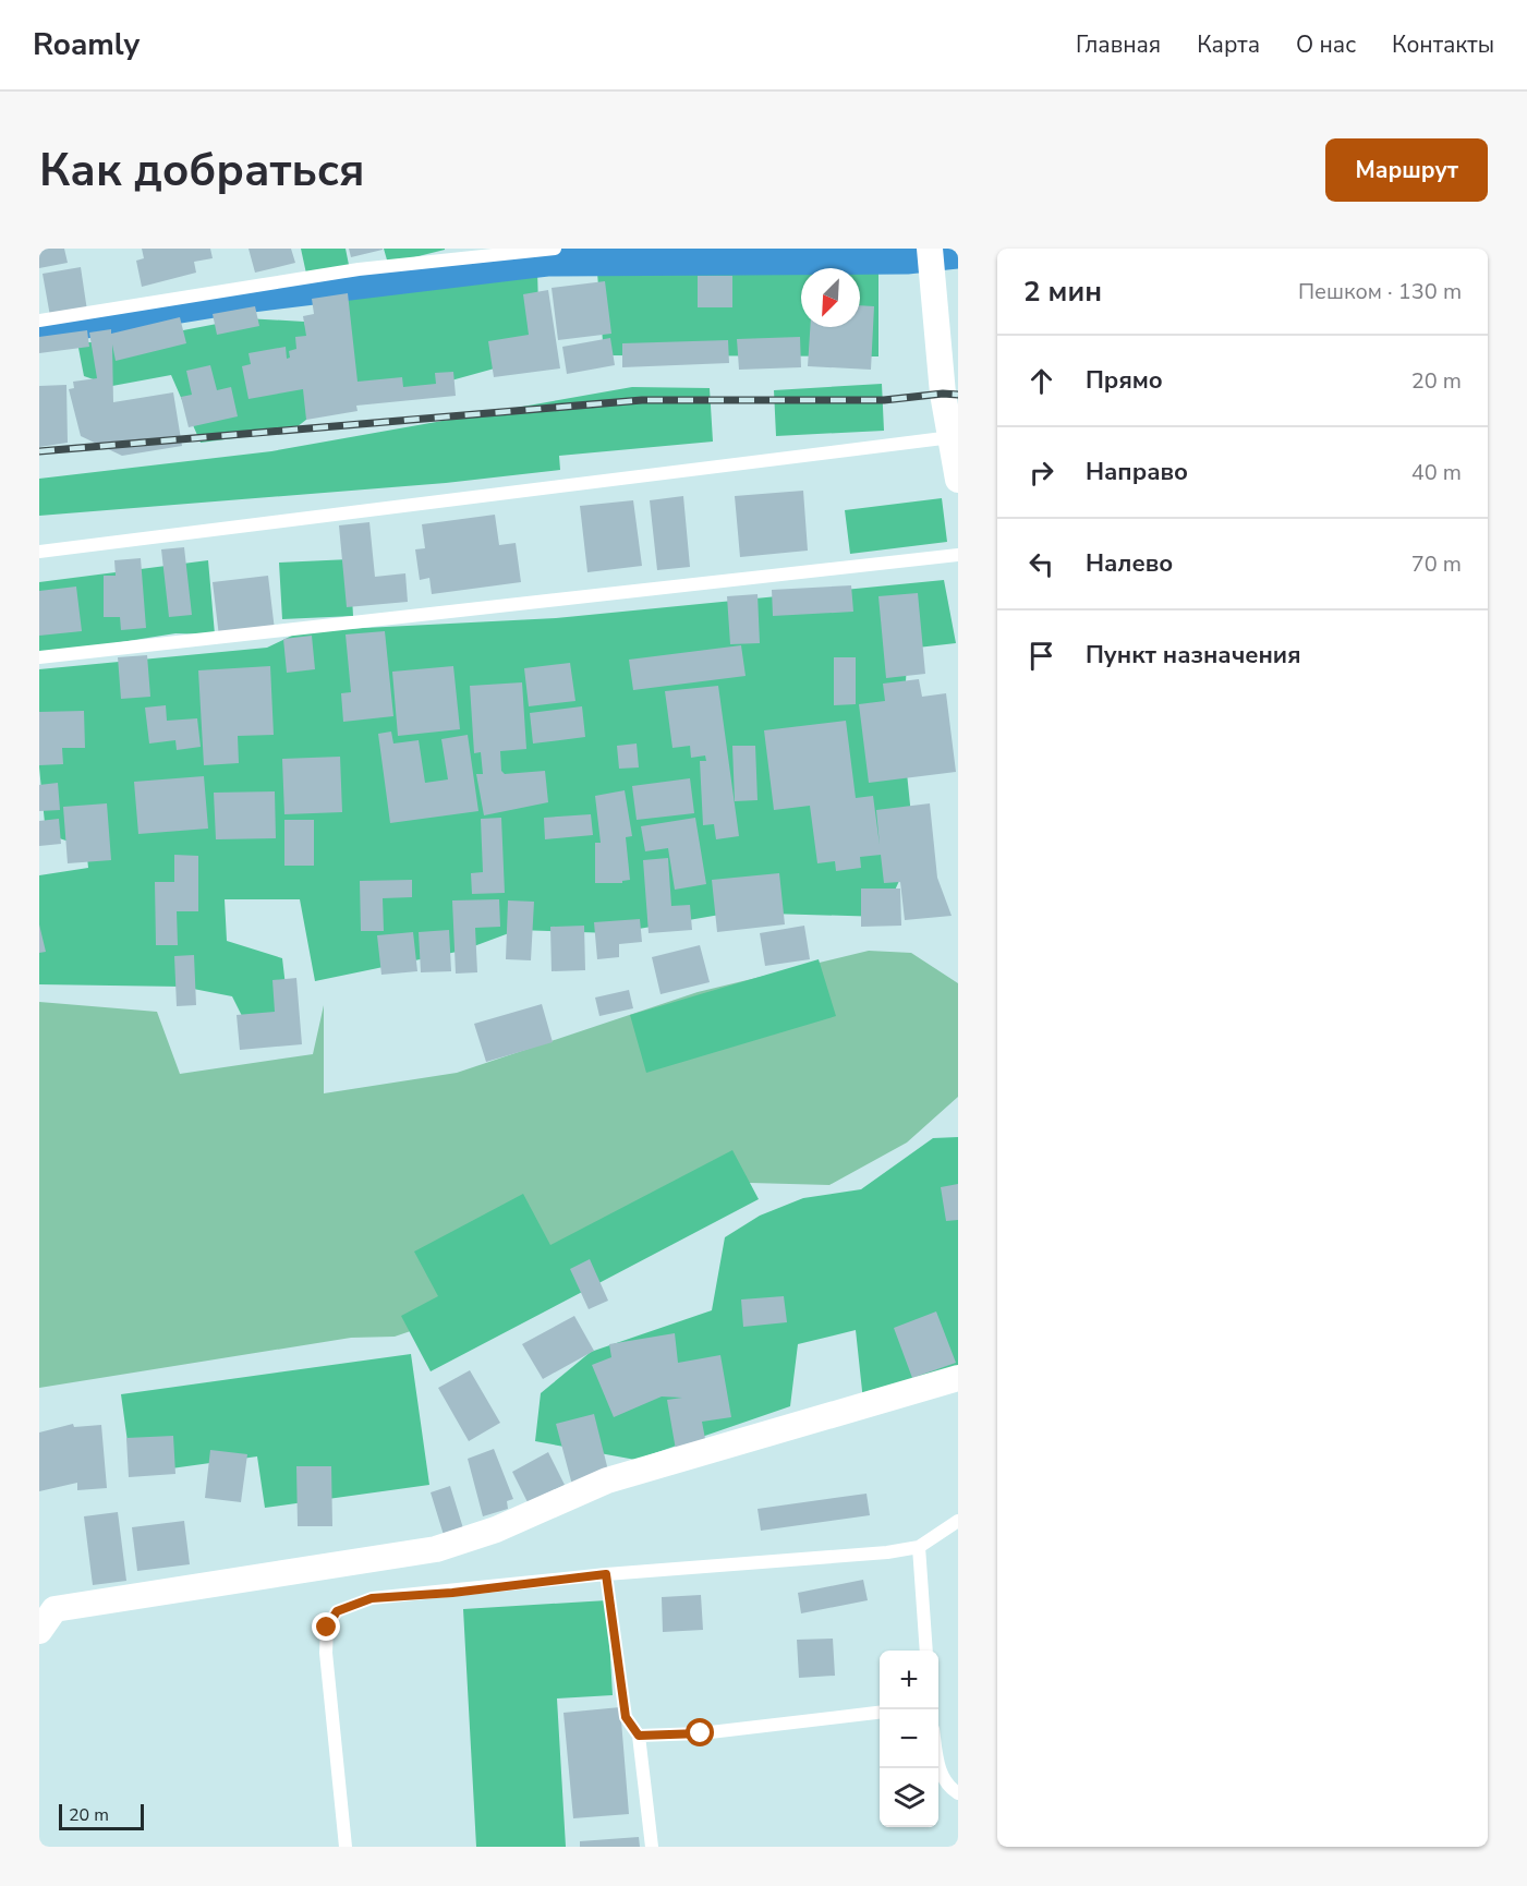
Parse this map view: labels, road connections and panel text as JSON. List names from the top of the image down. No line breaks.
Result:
{"scale_bar":"20 m","north":"bottom left","page":{"header":"Roamly","nav":["Главная","Карта","О нас","Контакты"],"buttons":"Маршрут","title":"Как добраться","heading":["2 мин","Пешком · 130 m"],"list":[["Прямо","20 m"],["Направо","40 m"],["Налево","70 m"],"Пункт назначения"],"map_buttons":["+","−"],"scale":"20 m"}}
